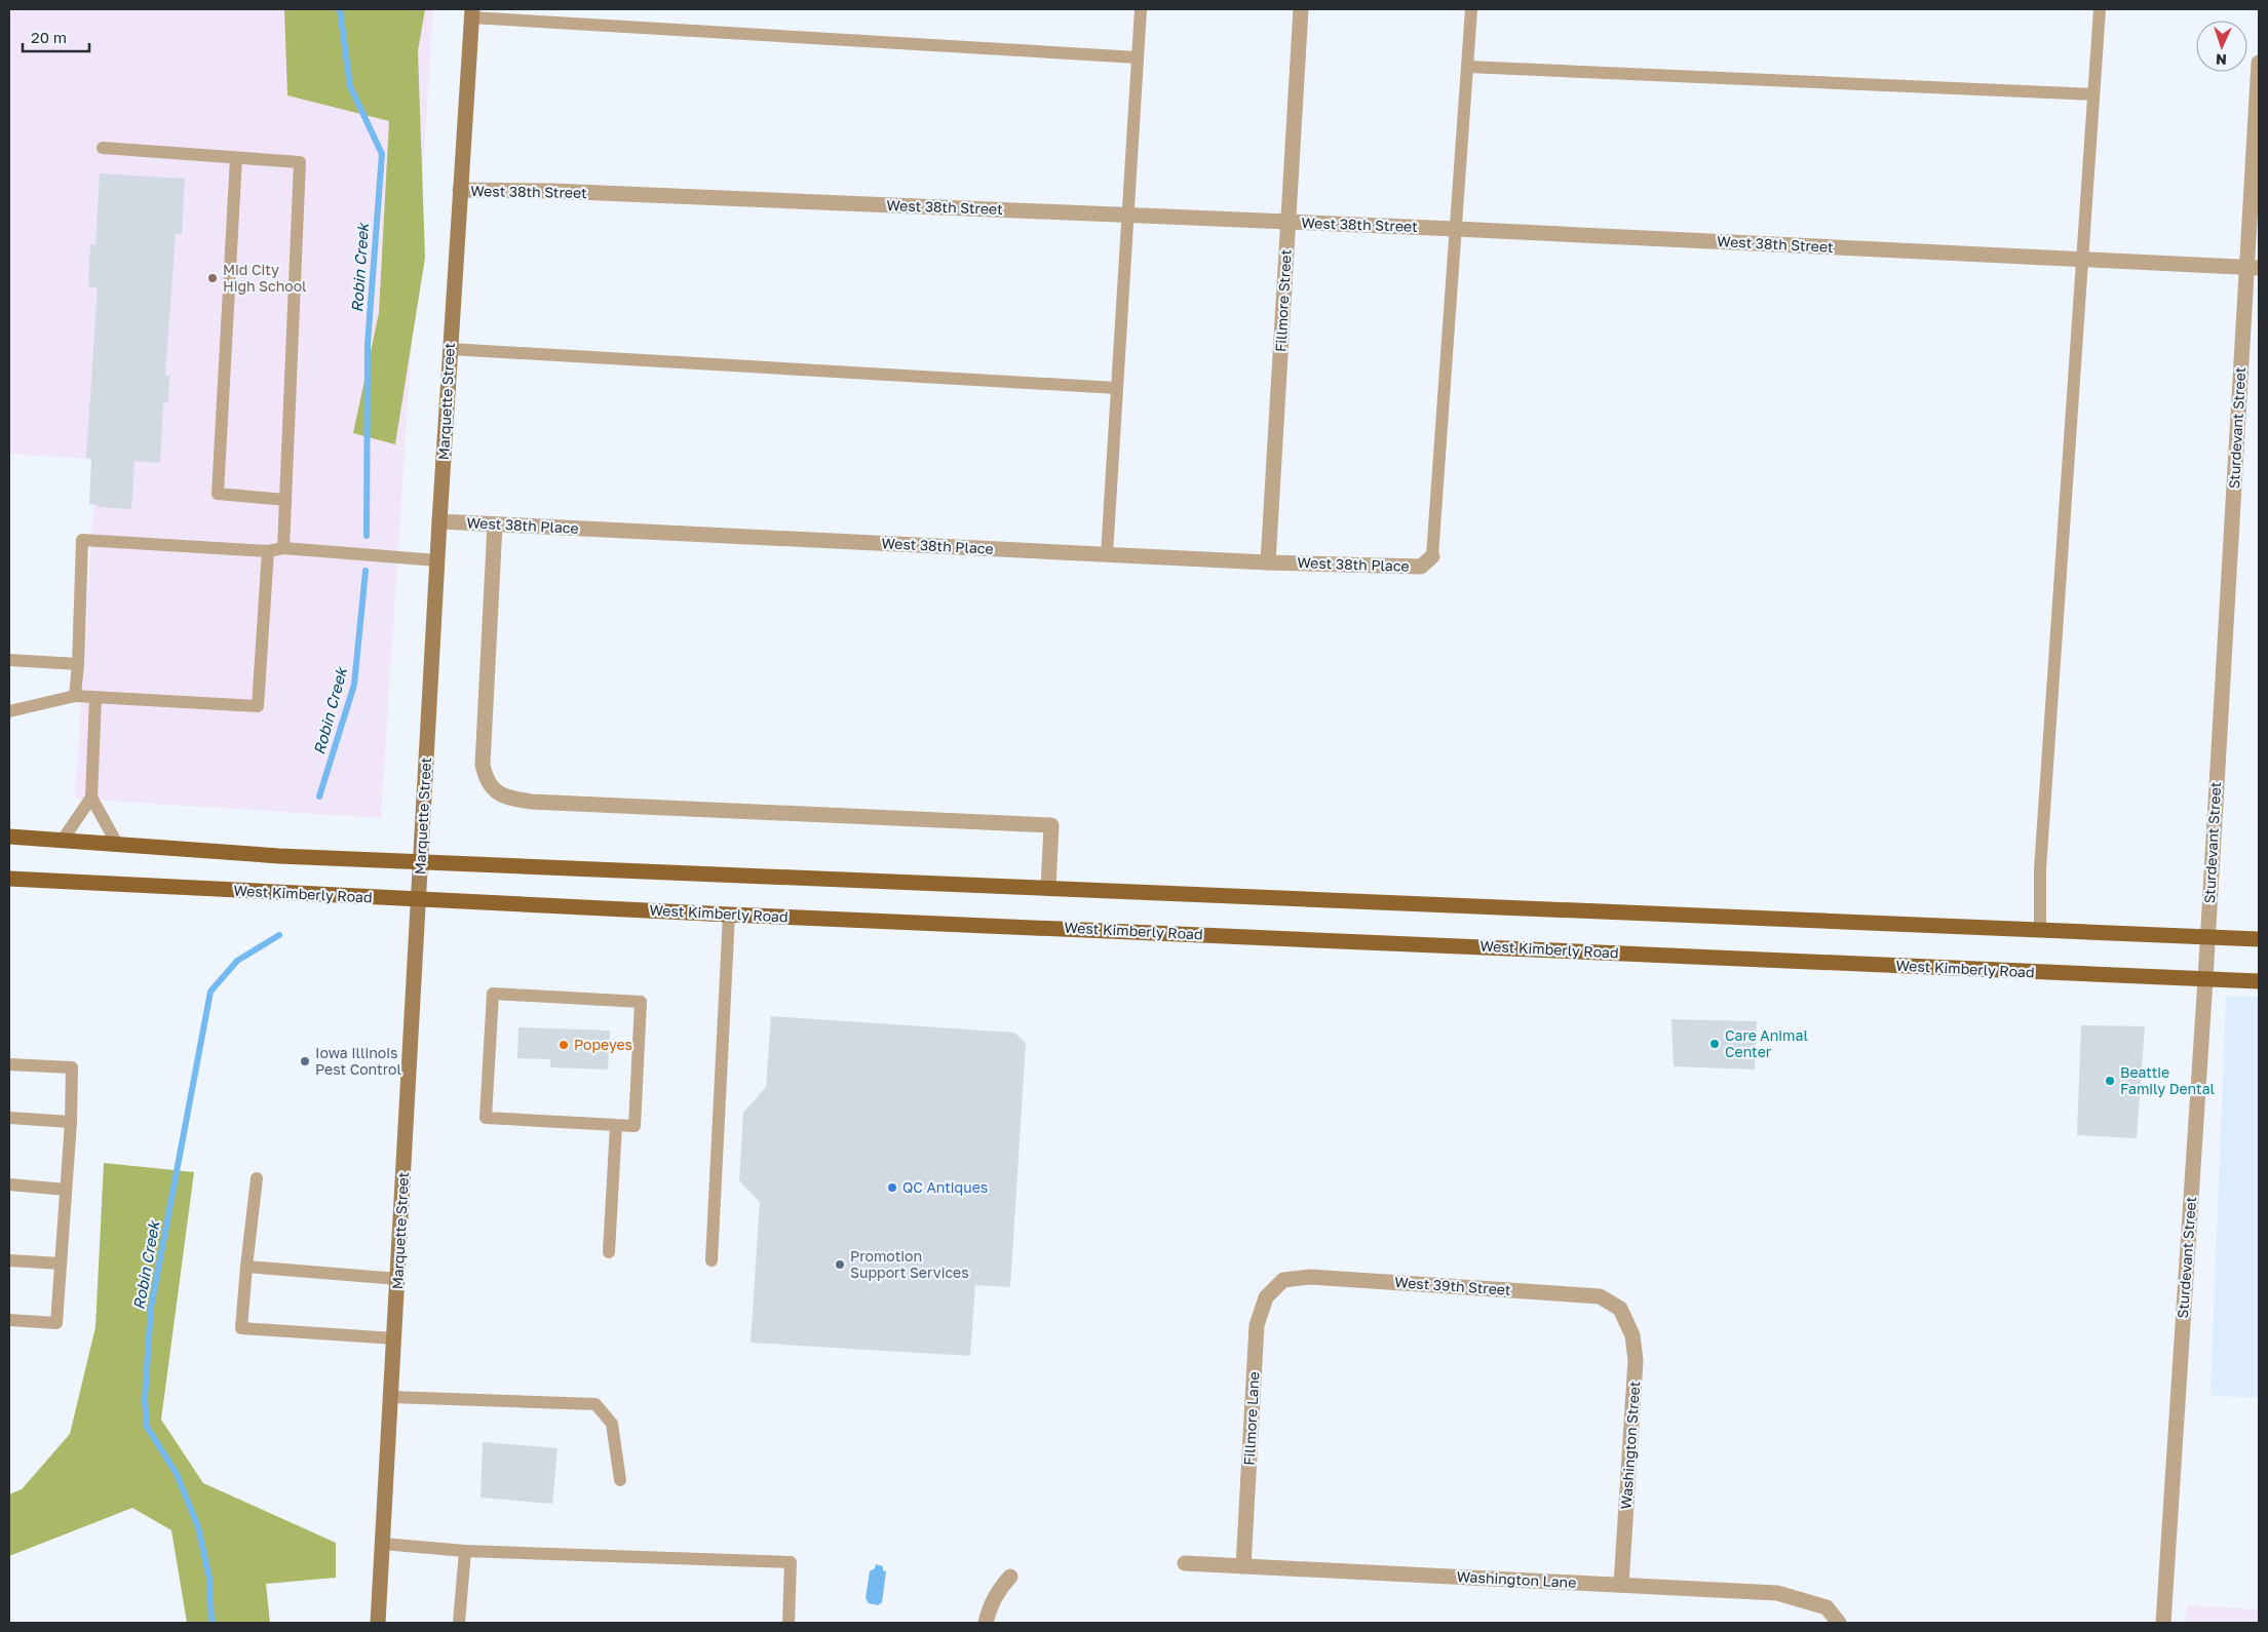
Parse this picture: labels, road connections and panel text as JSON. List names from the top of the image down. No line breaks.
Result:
{"streets":{"main road":["Marquette Street","West Kimberly Road"],"street":["West 38th Street","Fillmore Street","Sturdevant Street","West 38th Place","West 39th Street","Fillmore Lane","Washington Street","Washington Lane"]},"crossings":[["West 38th Street","Fillmore Street"],["West 38th Street","Marquette Street"],["West 38th Street","Sturdevant Street"],["Fillmore Street","West 38th Place"],["Marquette Street","West 38th Place"],["Marquette Street","West Kimberly Road"],["Sturdevant Street","West Kimberly Road"],["West 39th Street","Fillmore Lane"],["West 39th Street","Washington Street"],["Fillmore Lane","Washington Lane"],["Washington Street","Washington Lane"]],"water":["Robin Creek"],"places":["Mid City High School","Care Animal Center","Popeyes","Iowa Illinois Pest Control","Beattie Family Dental","QC Antiques","Promotion Support Services"],"scale_bar":"20 m","north":"bottom"}
